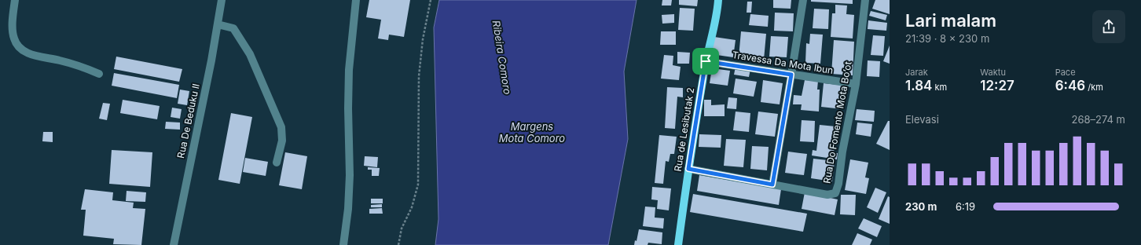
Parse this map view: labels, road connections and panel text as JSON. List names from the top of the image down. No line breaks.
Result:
{"streets":{"main road":["Rua de Lesibutak 2"],"street":["Travessa Da Mota Ibun","Rua De Beduku II","Rua Do Fomento Mota Bo’ot"]},"crossings":[["Travessa Da Mota Ibun","Rua Do Fomento Mota Bo’ot"],["Travessa Da Mota Ibun","Rua de Lesibutak 2"],["Rua Do Fomento Mota Bo’ot","Rua de Lesibutak 2"]],"water":["Ribeira Comoro","Margens Mota Comoro"],"page":{"heading":["Lari malam","21:39 · 8 × 230 m"],"stats":[["Jarak","1.84 km"],["Waktu","12:27"],["Pace","6:46 /km"]],"chart":["Elevasi","268–274 m"],"list":[{"name":"230 m","note":"6:19"}]}}
